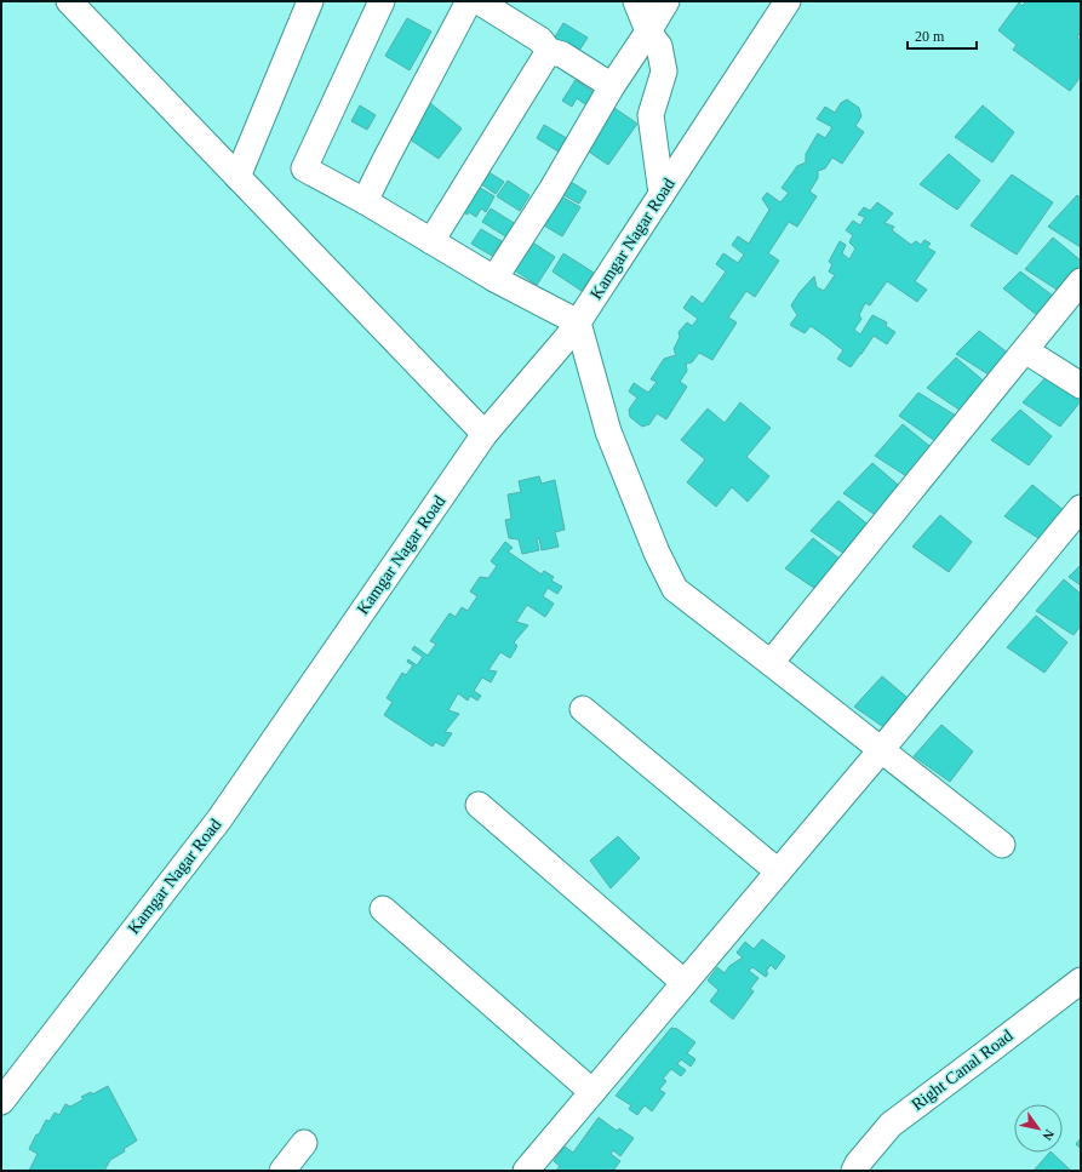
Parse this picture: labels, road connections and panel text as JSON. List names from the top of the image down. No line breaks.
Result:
{"streets":{"street":["Kamgar Nagar Road","Right Canal Road"]},"scale_bar":"20 m","north":"bottom right"}
